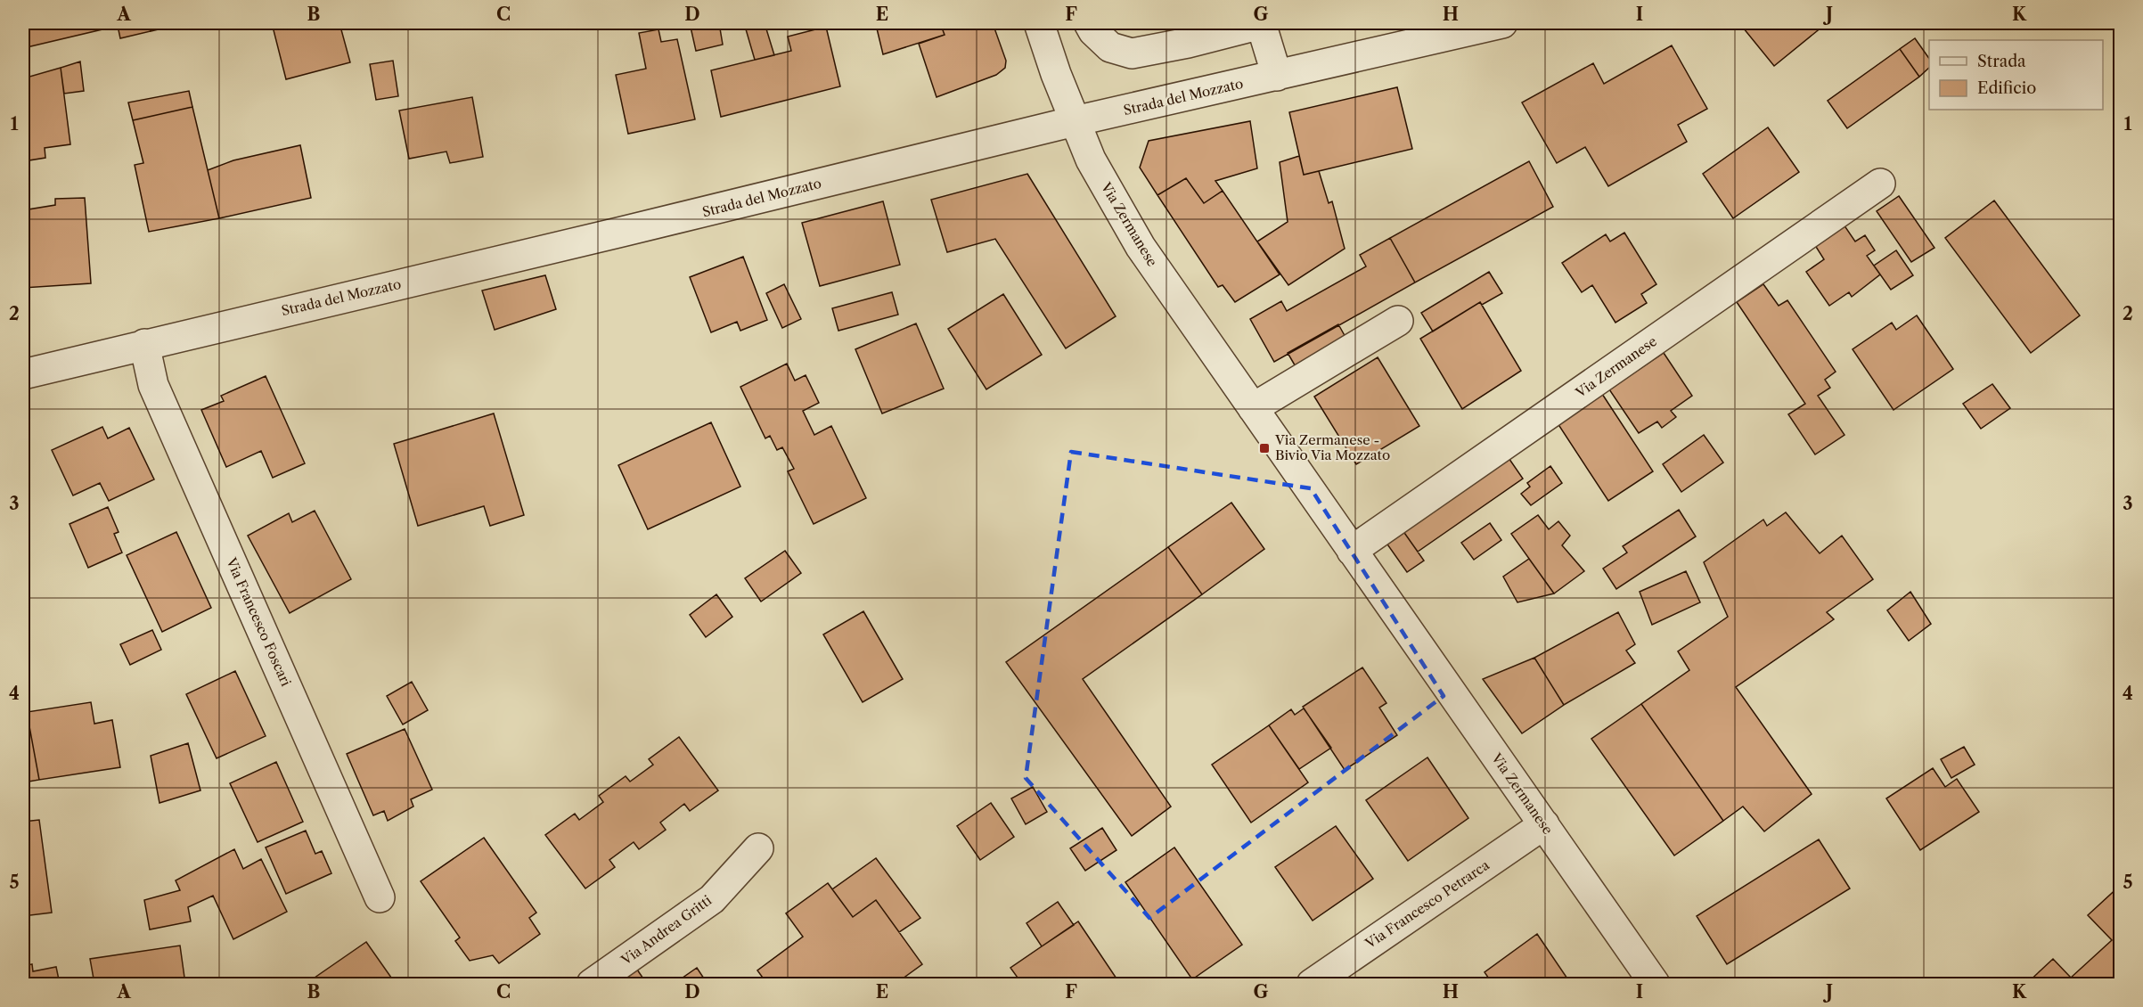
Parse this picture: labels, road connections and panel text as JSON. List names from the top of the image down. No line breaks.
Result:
{"streets":{"street":["Strada del Mozzato","Via Zermanese","Via Francesco Foscari","Via Francesco Petrarca","Via Andrea Gritti"]},"crossings":[["Strada del Mozzato","Via Zermanese"],["Strada del Mozzato","Via Francesco Foscari"],["Via Zermanese","Via Francesco Petrarca"]],"places":{"transit":["Via Zermanese - Bivio Via Mozzato"]},"legend":["Strada","Edificio"],"grid":{"columns":["A","B","C","D","E","F","G","H","I","J","K"],"rows":["1","2","3","4","5"]}}
